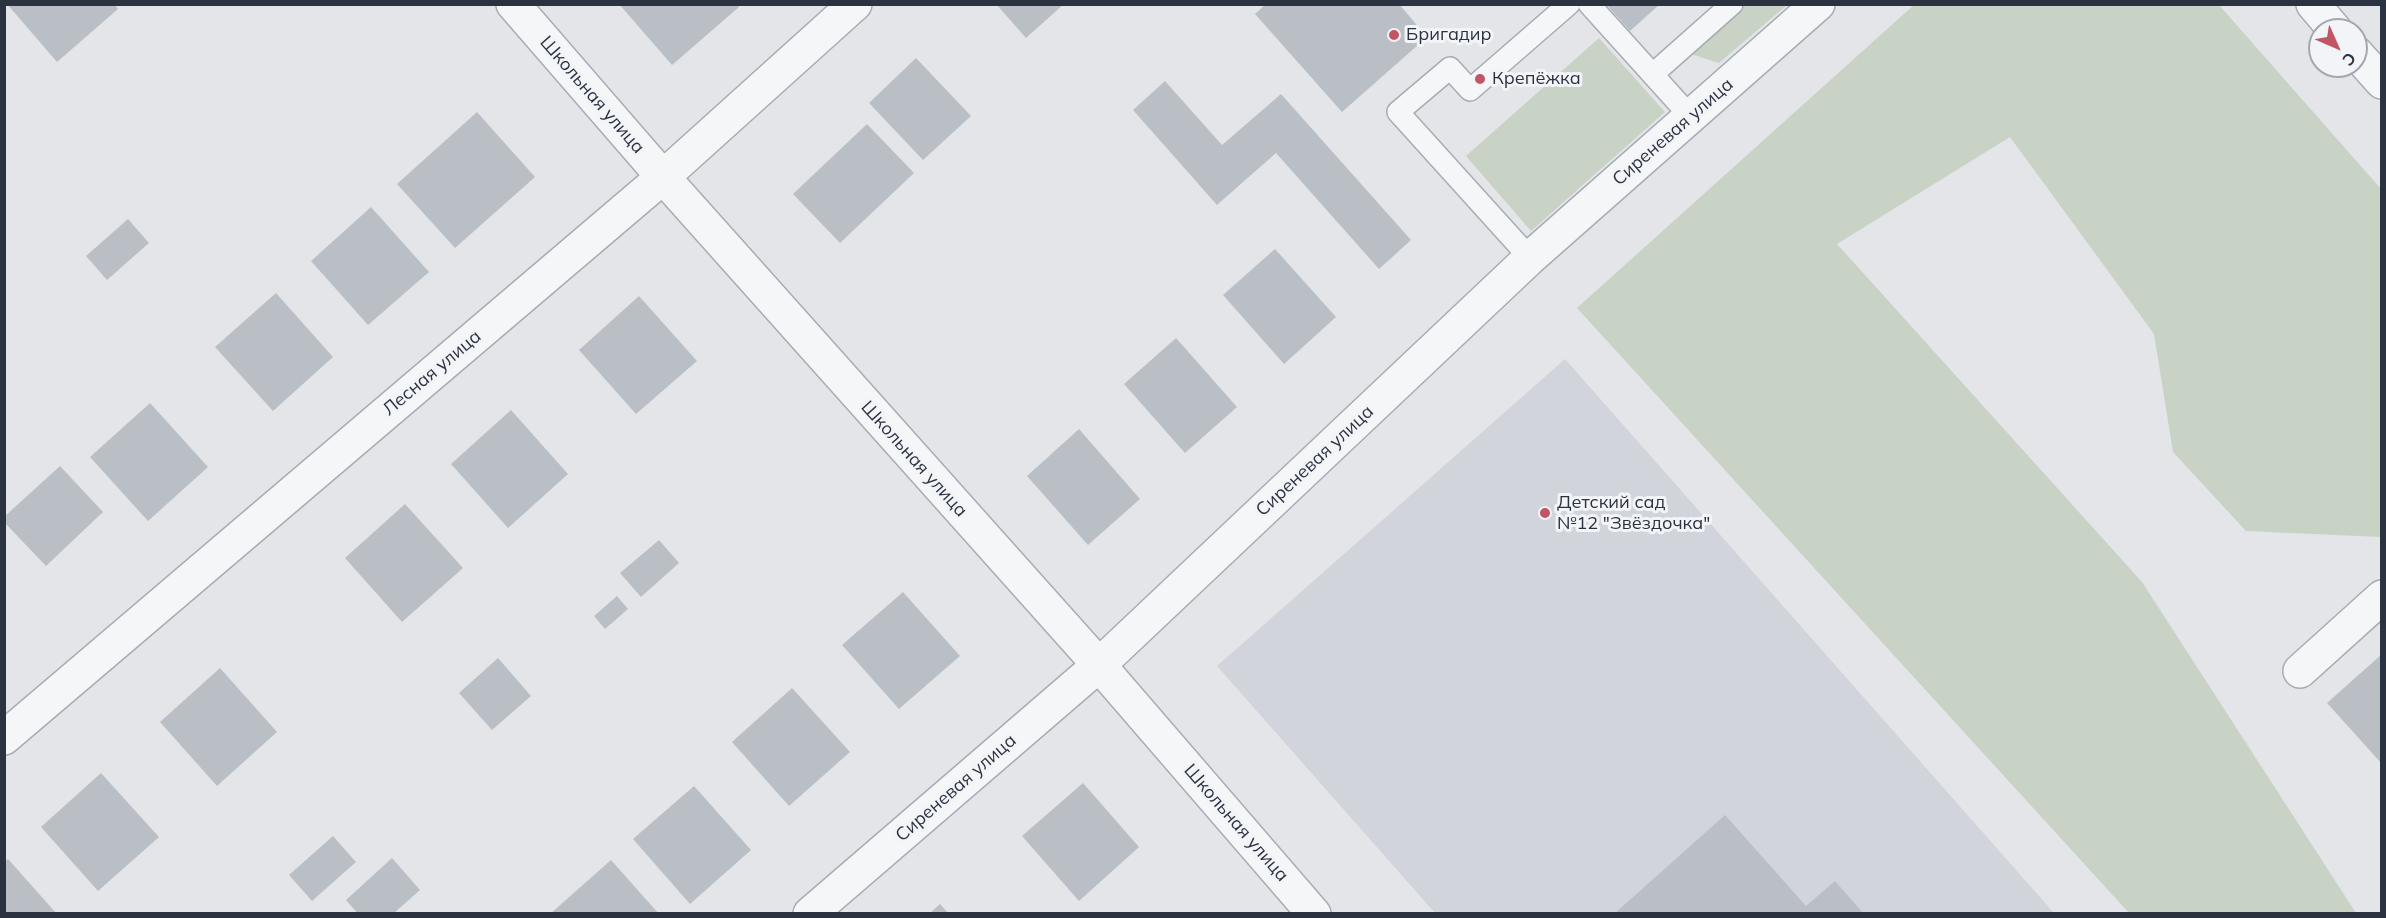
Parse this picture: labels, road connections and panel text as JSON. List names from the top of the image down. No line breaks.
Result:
{"streets":{"street":["Школьная улица","Сиреневая улица","Лесная улица"]},"crossings":[["Школьная улица","Сиреневая улица"],["Школьная улица","Лесная улица"]],"places":["Бригадир","Крепёжка","Детский сад №12 \"Звёздочка\""],"north":"bottom right"}
